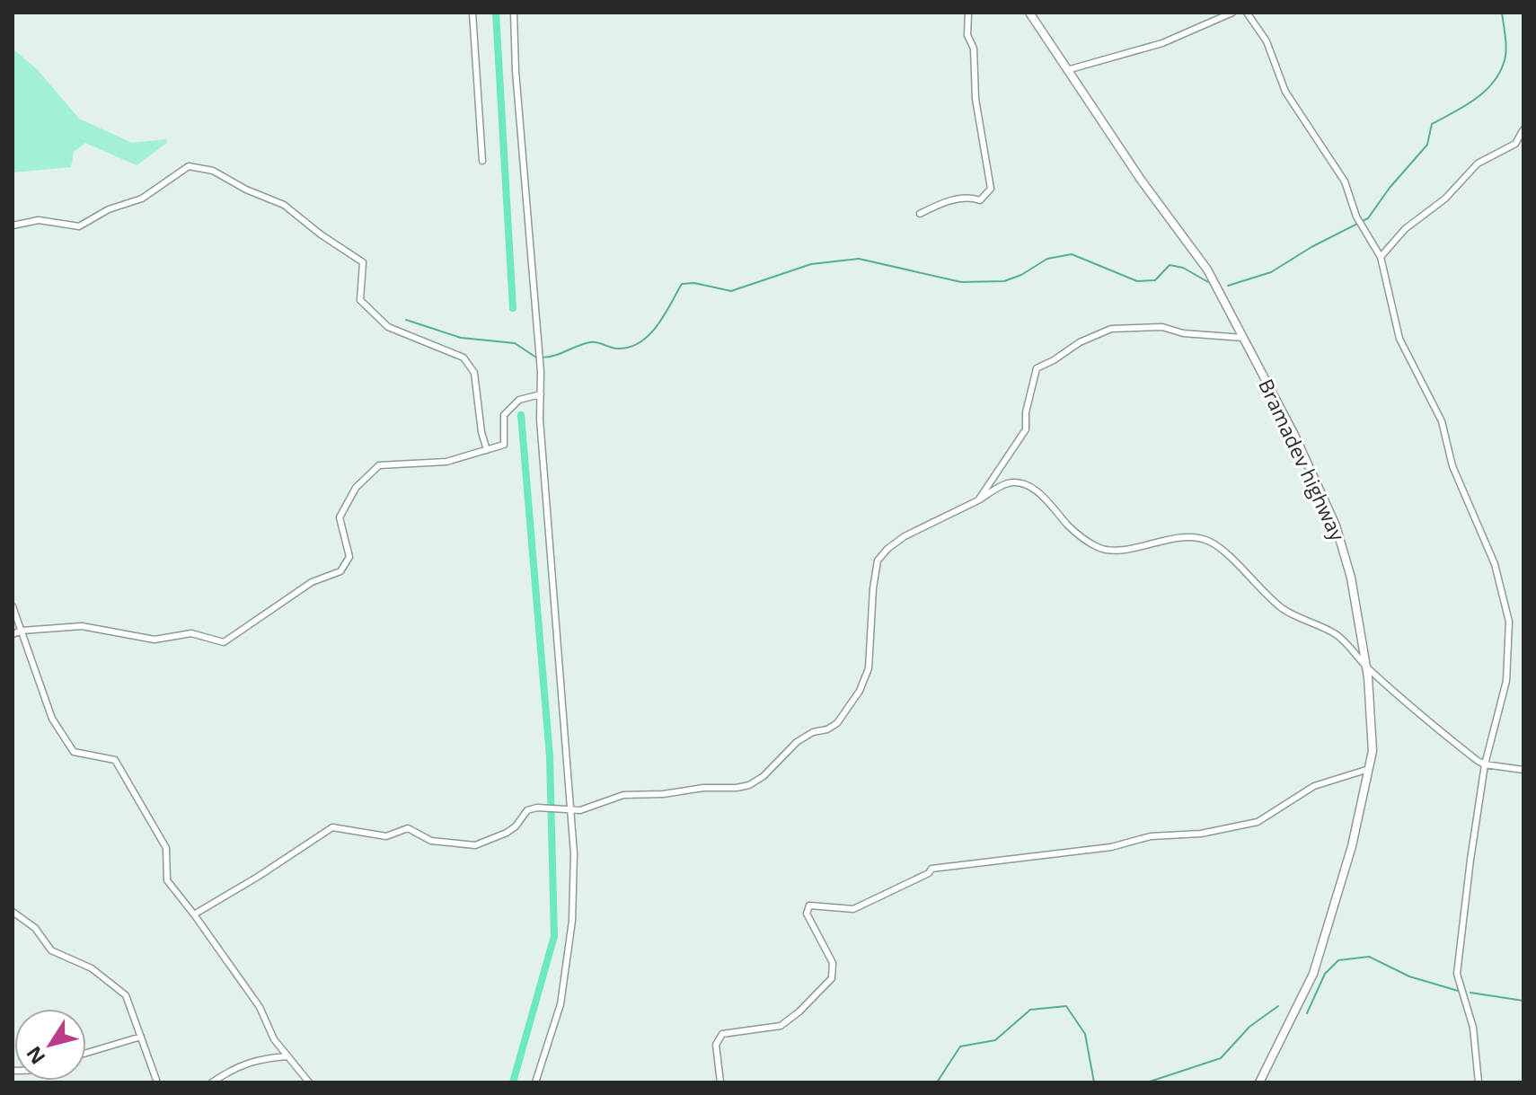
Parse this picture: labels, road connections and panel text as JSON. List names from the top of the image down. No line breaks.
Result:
{"streets":{"street":["Bramadev highway"]},"north":"bottom left"}
